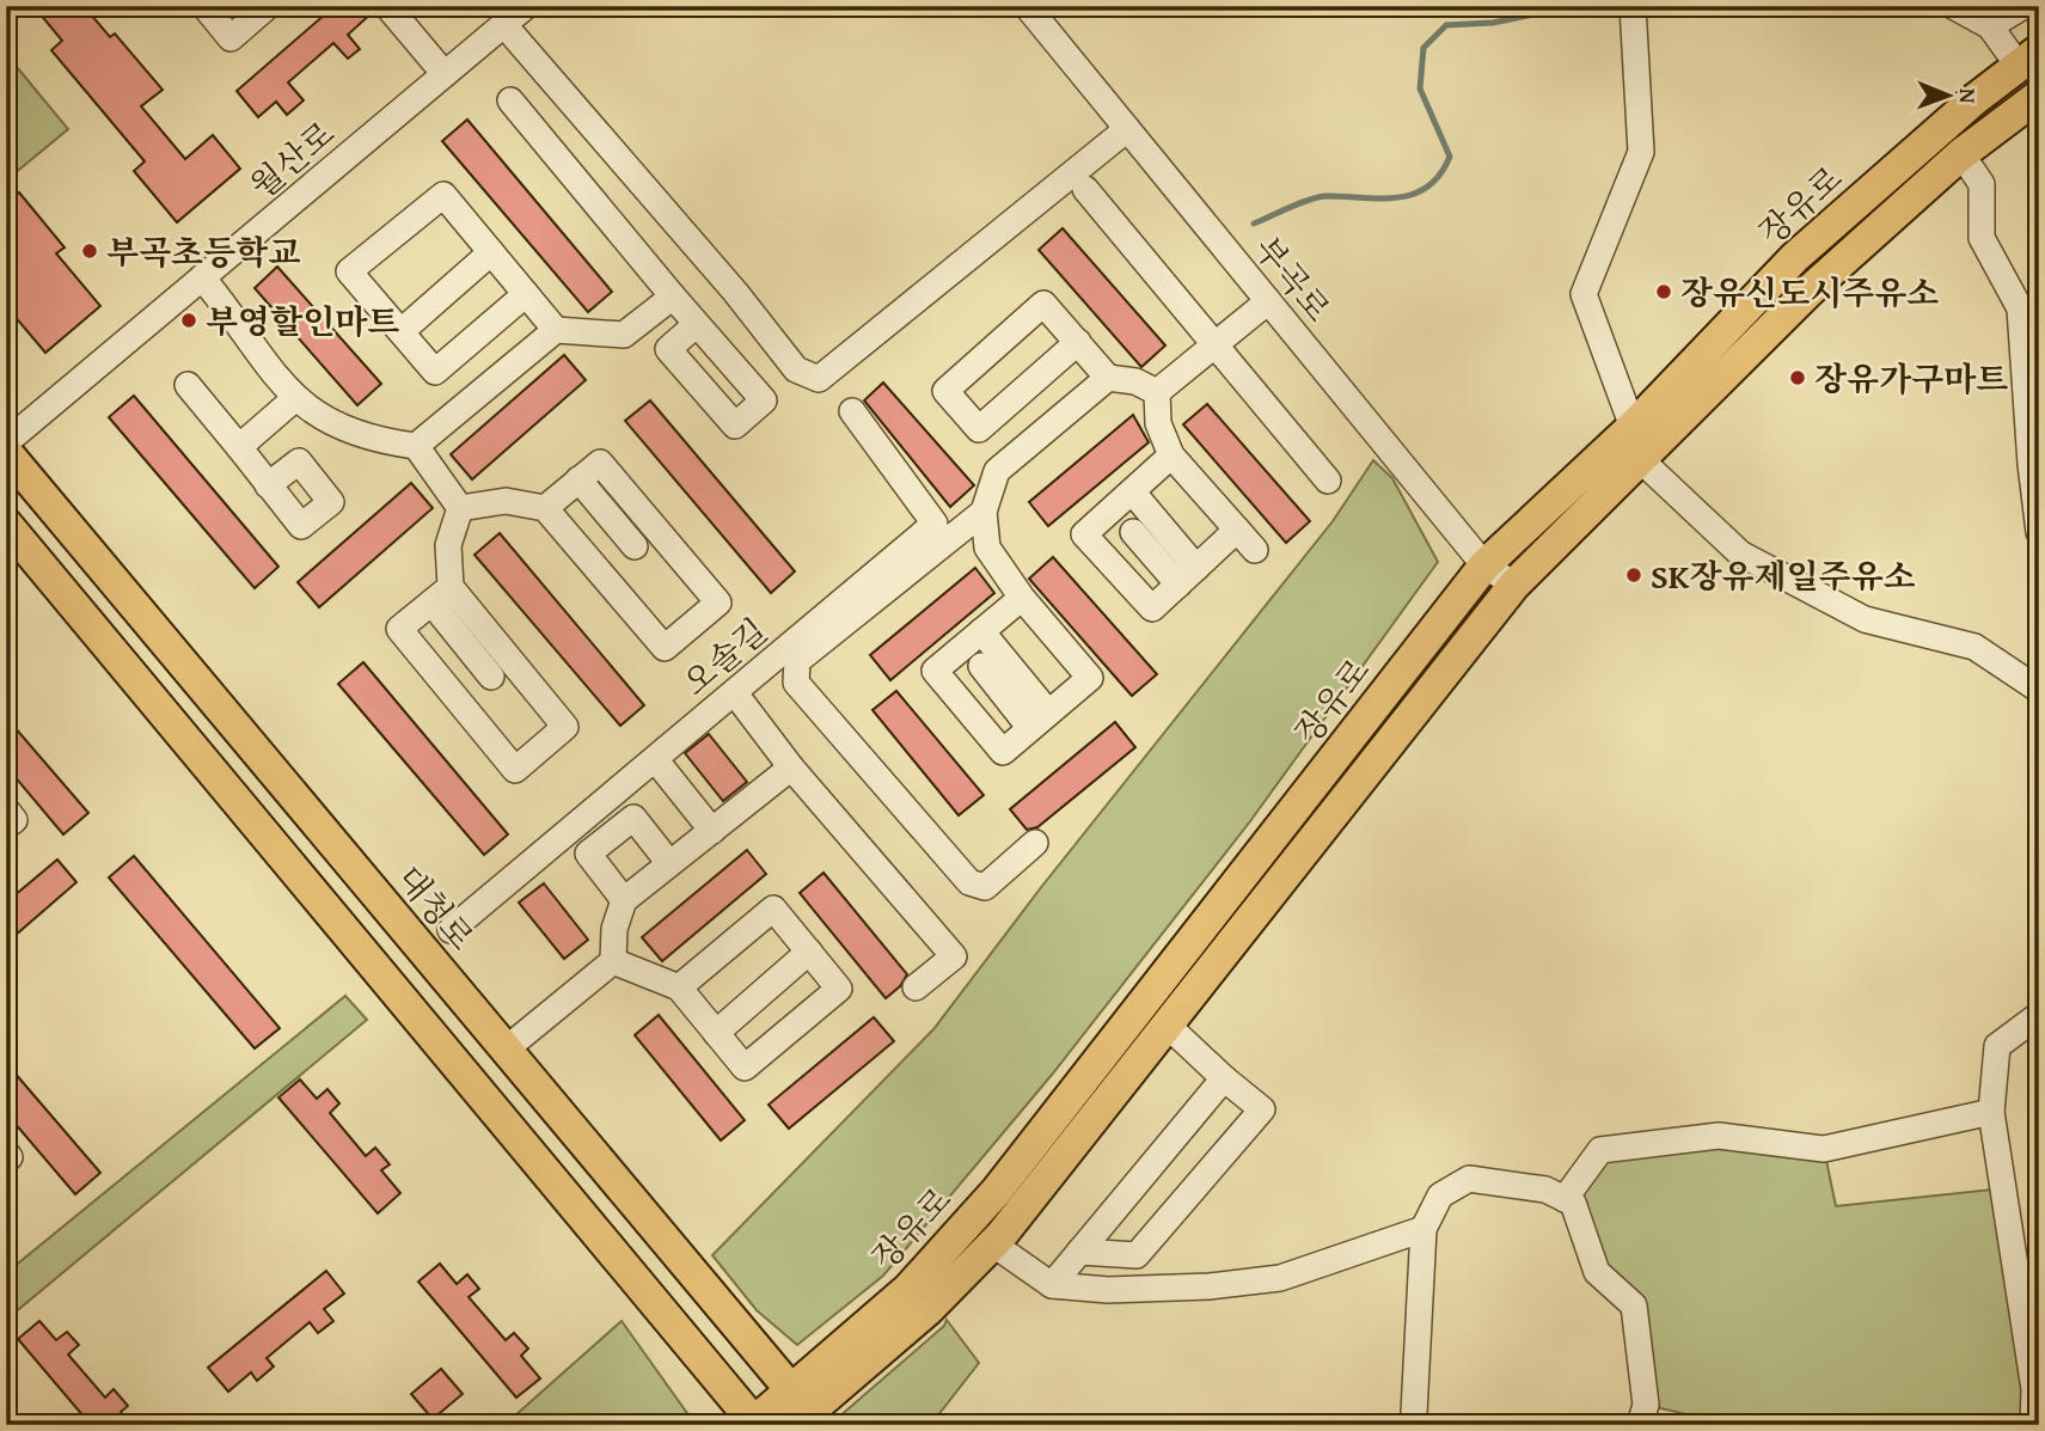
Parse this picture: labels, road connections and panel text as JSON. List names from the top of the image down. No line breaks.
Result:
{"streets":{"main road":["장유로","대청로"],"street":["월산로","부곡로","오솔길"]},"crossings":[["장유로","부곡로"],["장유로","대청로"]],"places":["부곡초등학교","장유신도시주유소","부영할인마트","장유가구마트","SK장유제일주유소"],"north":"right"}
